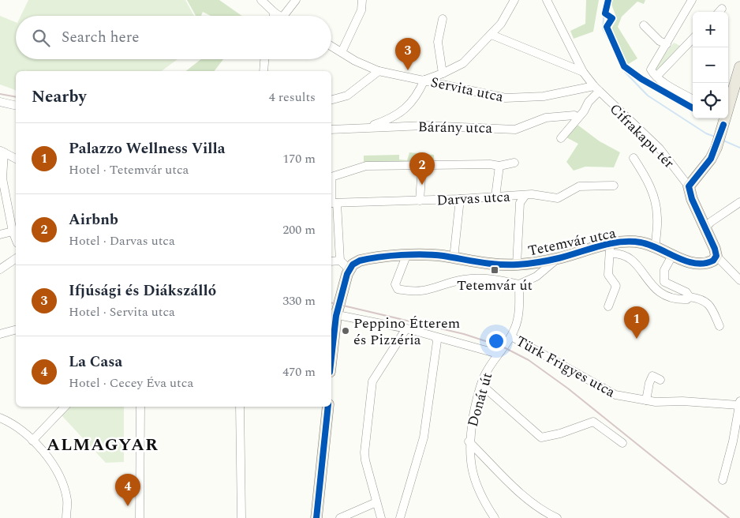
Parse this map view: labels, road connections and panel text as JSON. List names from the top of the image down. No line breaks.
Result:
{"streets":{"main road":["Tetemvár utca"],"street":["Servita utca","Bárány utca","Cifrakapu tér","Darvas utca","Türk Frigyes utca","Donát út"]},"crossings":[["Servita utca","Cifrakapu tér"],["Tetemvár utca","Donát út"],["Türk Frigyes utca","Donát út"]],"districts":["ALMAGYAR"],"places":{"transit":["Tetemvár út"],"other":["Peppino Étterem és Pizzéria"]},"page":{"map_buttons":["+","−"],"search":"Search here","pins":["3","2","1","4"],"heading":["Nearby","4 results"],"list":[{"mark":"1","name":"Palazzo Wellness Villa","note":"Hotel · Tetemvár utca","value":"170 m"},{"mark":"2","name":"Airbnb","note":"Hotel · Darvas utca","value":"200 m"},{"mark":"3","name":"Ifjúsági és Diákszálló","note":"Hotel · Servita utca","value":"330 m"},{"mark":"4","name":"La Casa","note":"Hotel · Cecey Éva utca","value":"470 m"}]}}
